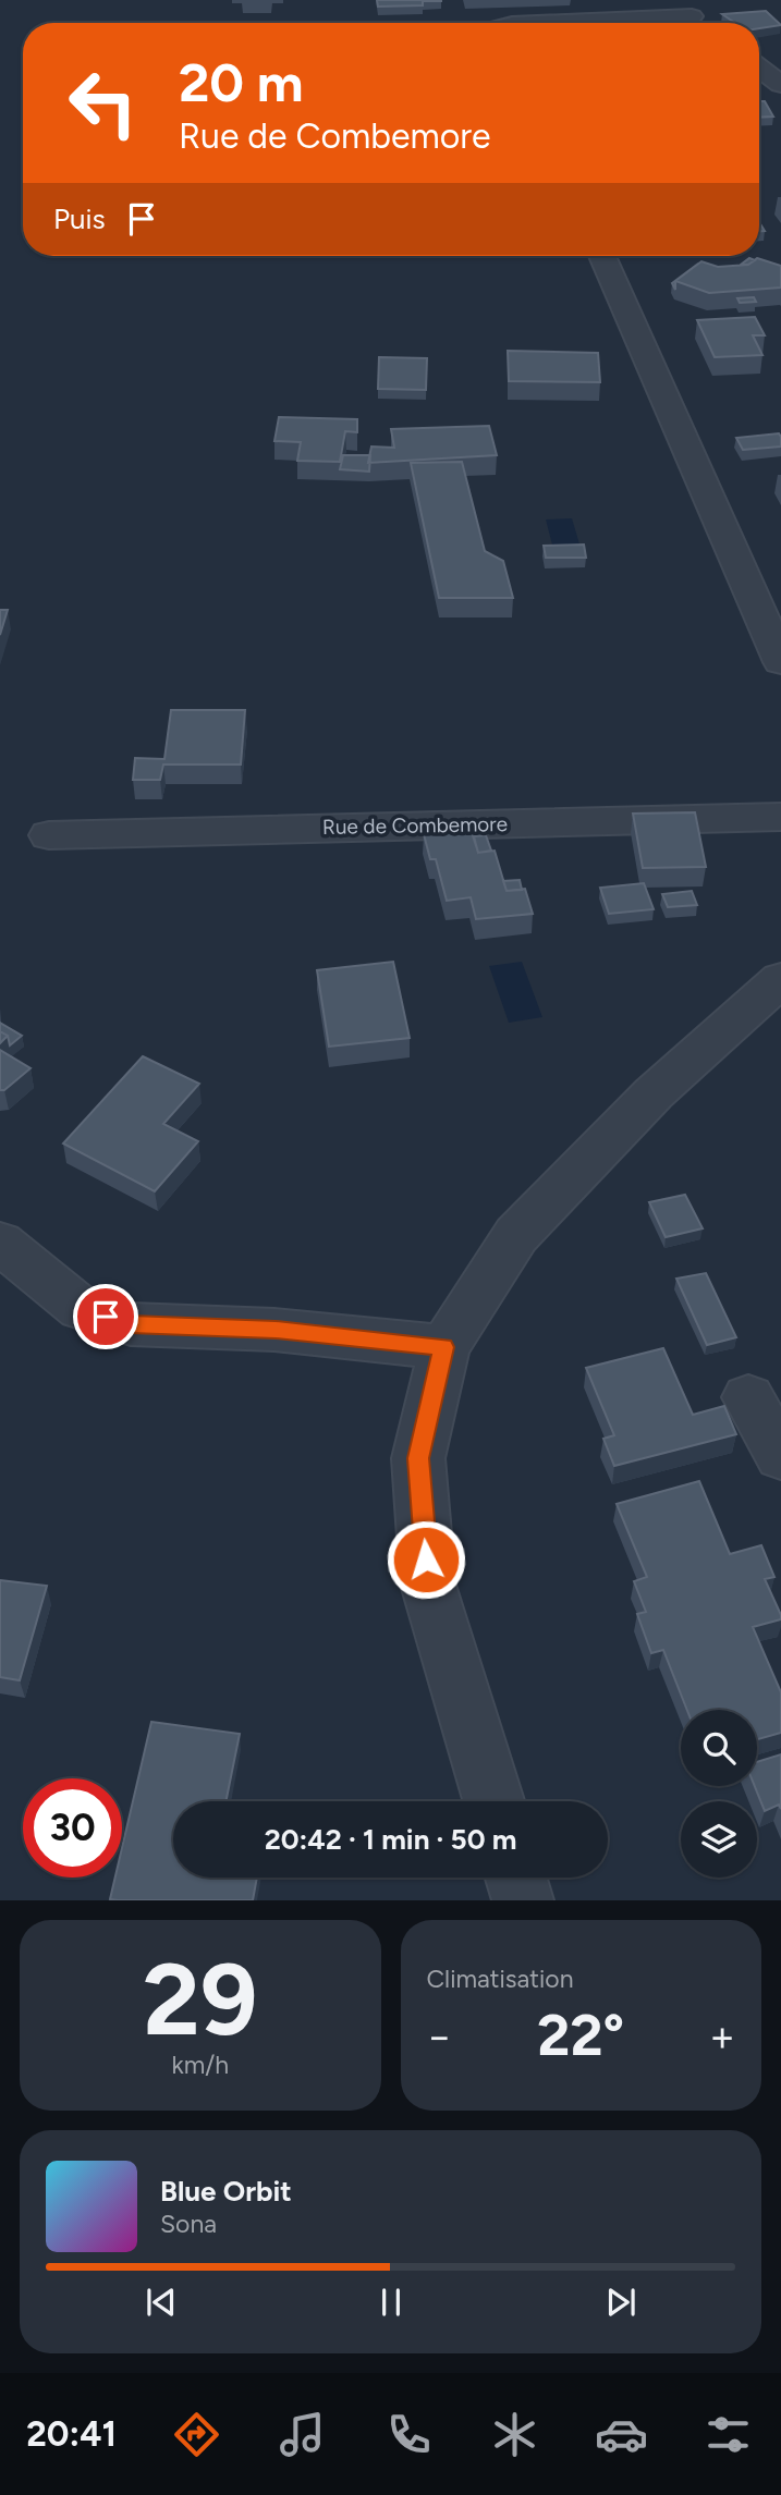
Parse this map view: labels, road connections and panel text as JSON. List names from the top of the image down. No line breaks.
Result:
{"streets":{"street":["Rue de Combemore"]},"page":{"turn":["20 m","Rue de Combemore"],"then":"Puis","limit":"30","trip":"20:42 · 1 min · 50 m","tile":[["29","km/h"],"Climatisation"],"heat":["−","22°","+"],"song":["Blue Orbit","Sona"],"tabs":"20:41"}}
